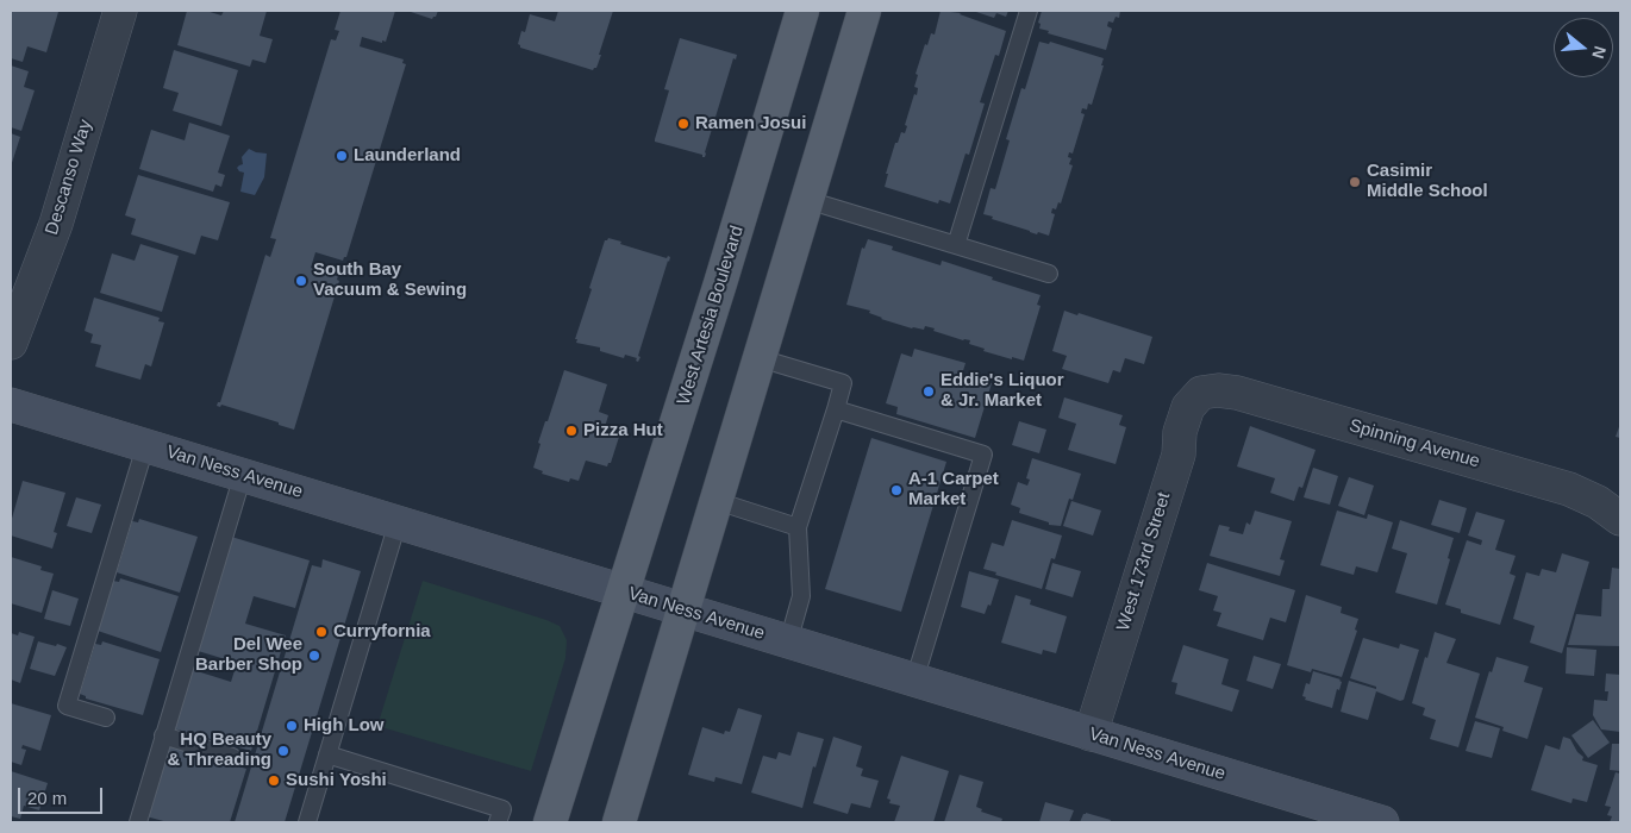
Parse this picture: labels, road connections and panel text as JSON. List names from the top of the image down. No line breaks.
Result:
{"streets":{"main road":["West Artesia Boulevard","Van Ness Avenue"],"street":["Descanso Way","Spinning Avenue","West 173rd Street"]},"crossings":[["West Artesia Boulevard","Van Ness Avenue"],["Spinning Avenue","West 173rd Street"],["Van Ness Avenue","West 173rd Street"]],"places":["Ramen Josui","Launderland","Casimir Middle School","South Bay Vacuum & Sewing","Eddie's Liquor & Jr. Market","Pizza Hut","A-1 Carpet Market","Curryfornia","Del Wee Barber Shop","High Low","HQ Beauty & Threading","Sushi Yoshi"],"scale_bar":"20 m","north":"right"}
